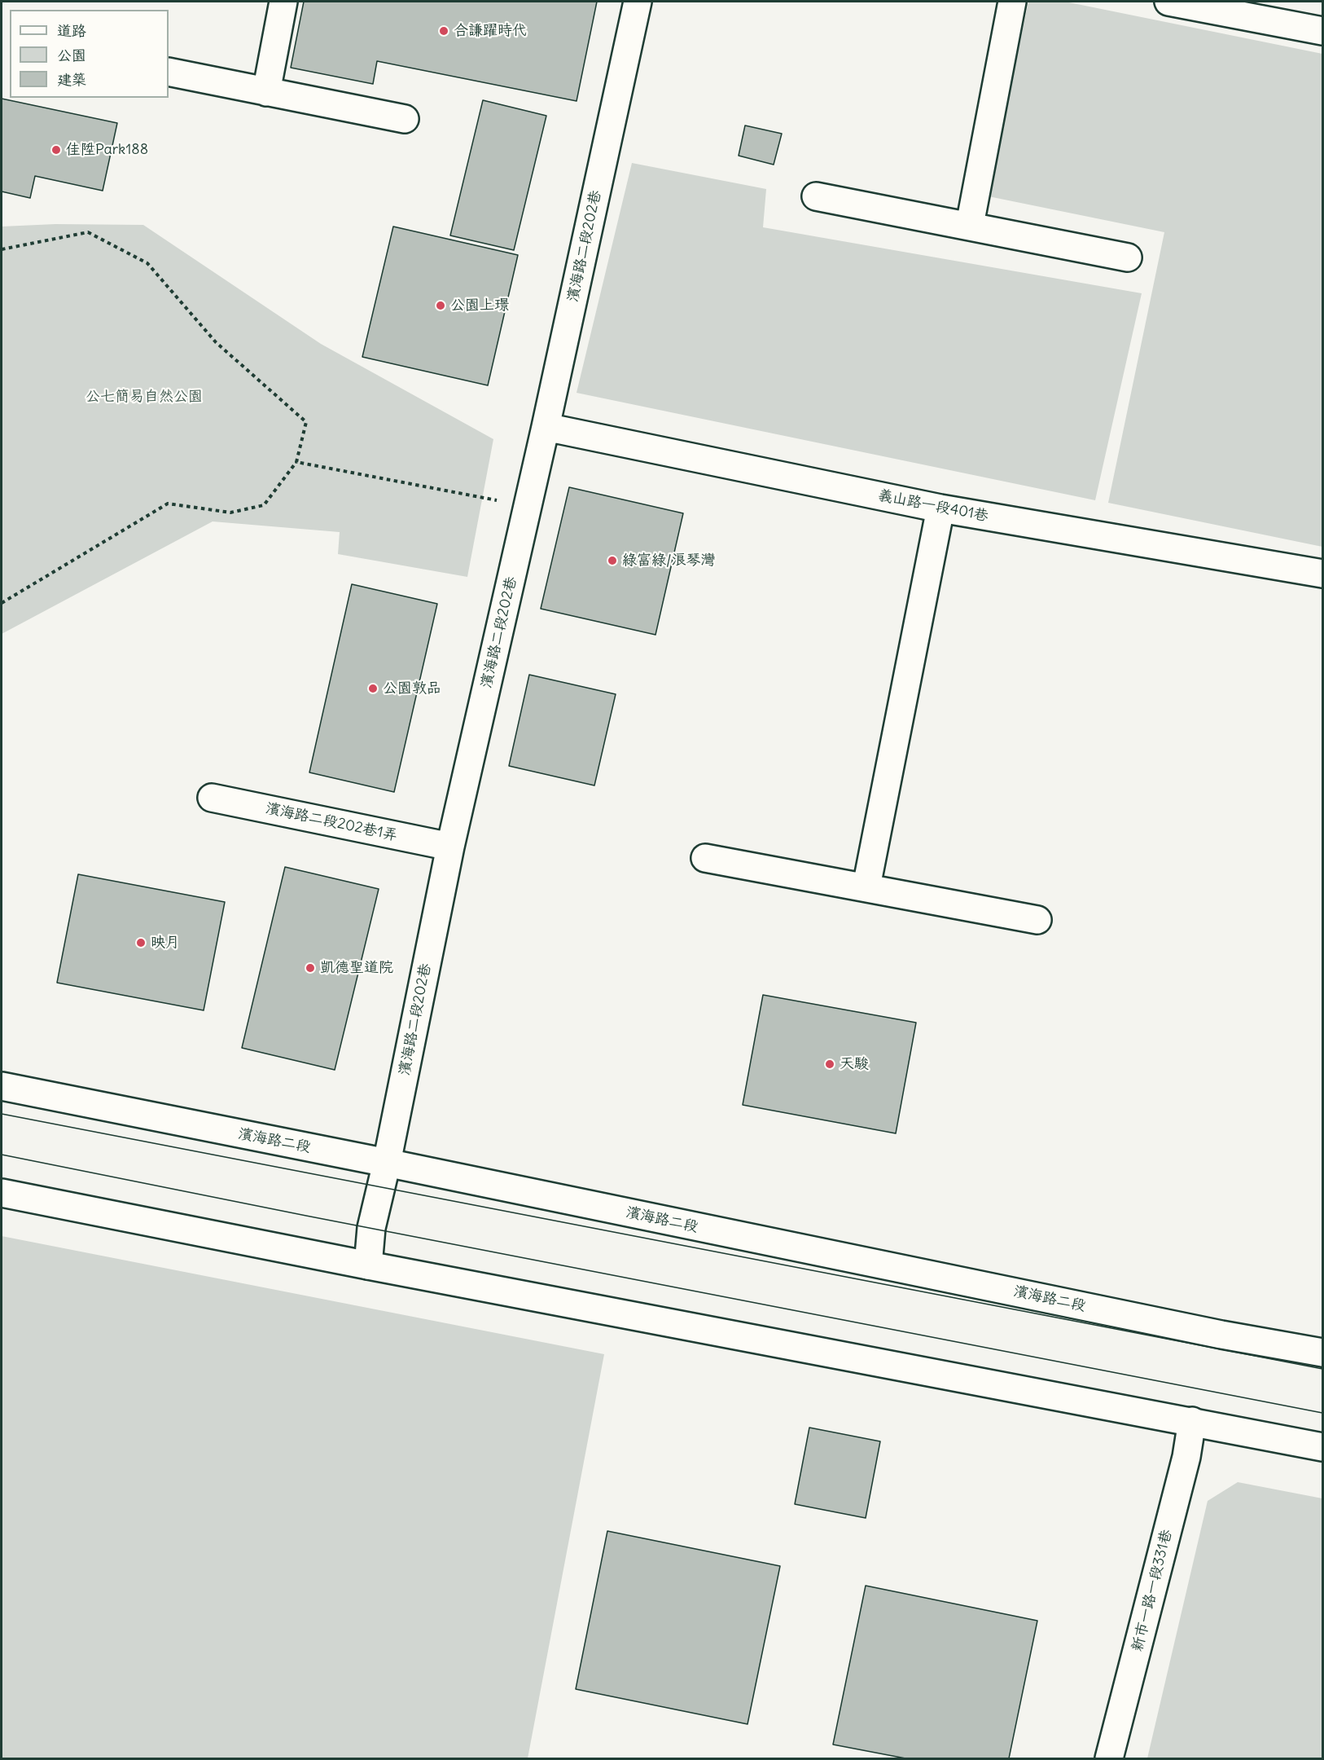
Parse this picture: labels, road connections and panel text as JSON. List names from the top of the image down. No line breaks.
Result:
{"streets":{"street":["濱海路二段202巷","義山路一段401巷","濱海路二段202巷1弄","濱海路二段","新市一路一段331巷"]},"crossings":[["濱海路二段202巷","義山路一段401巷"],["濱海路二段202巷","濱海路二段202巷1弄"],["濱海路二段202巷","濱海路二段"]],"parks":["公七簡易自然公園"],"places":["合謙躍時代","佳陞Park188","公園上璟","綠富綠/浪琴灣","公園敦品","映月","凱德聖道院","天駿"],"legend":["道路","公園","建築"]}
